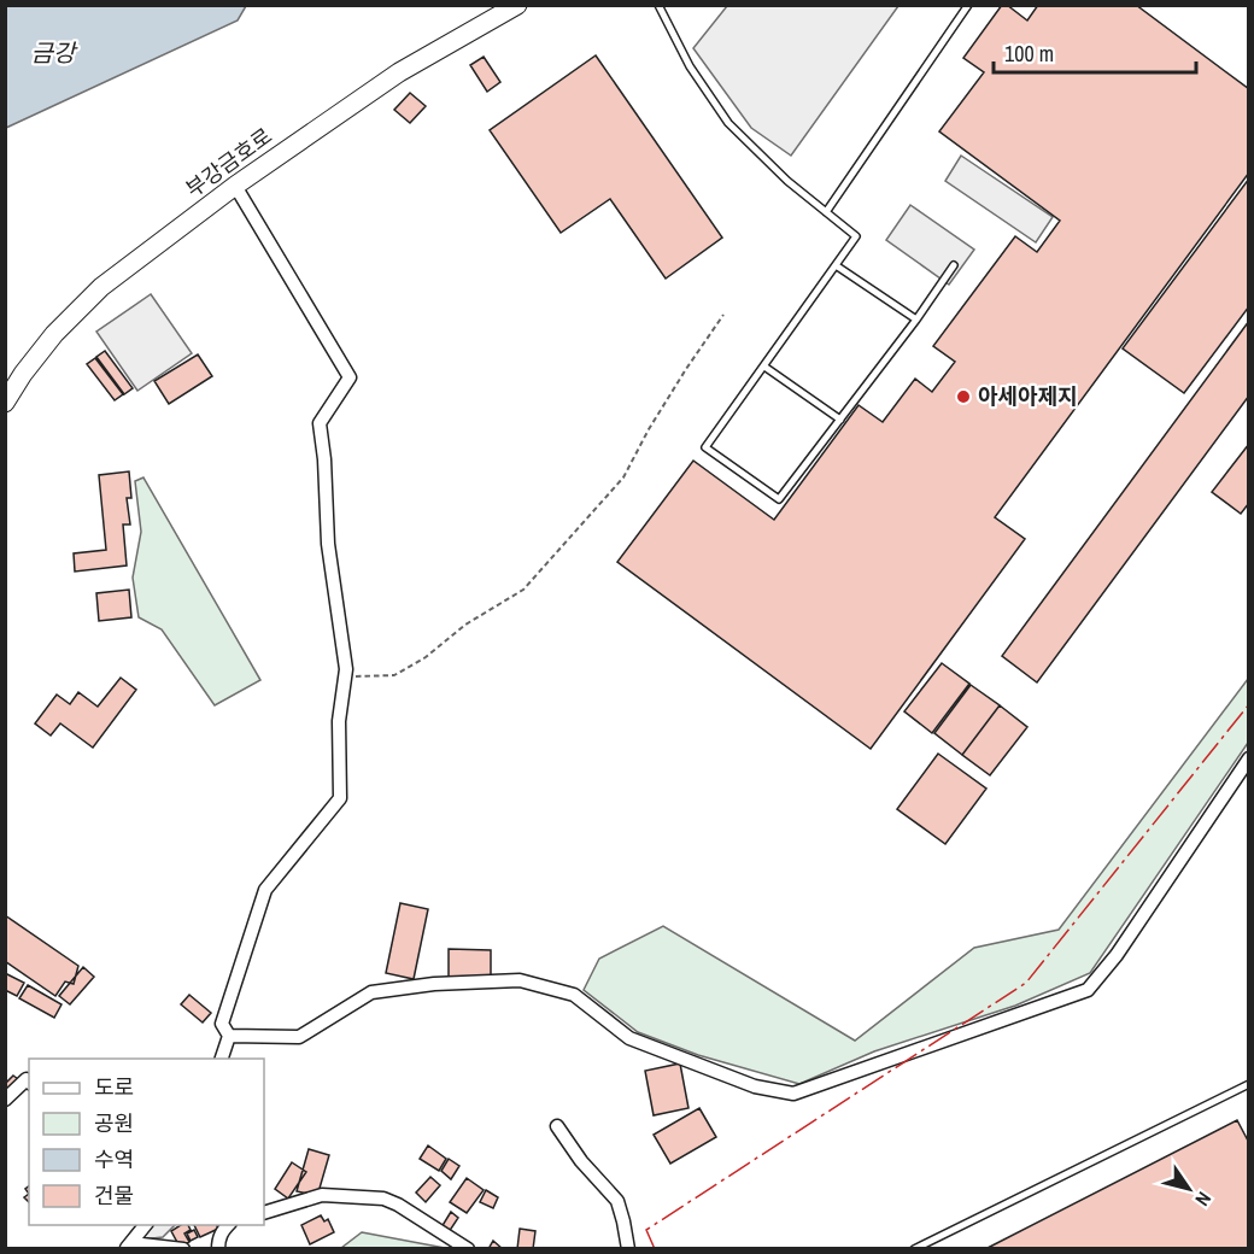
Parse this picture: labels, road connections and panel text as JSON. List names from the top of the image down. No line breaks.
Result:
{"streets":{"street":["부강금호로"]},"water":["금강"],"places":["아세아제지"],"legend":["도로","공원","수역","건물"],"scale_bar":"100 m","north":"bottom right"}
